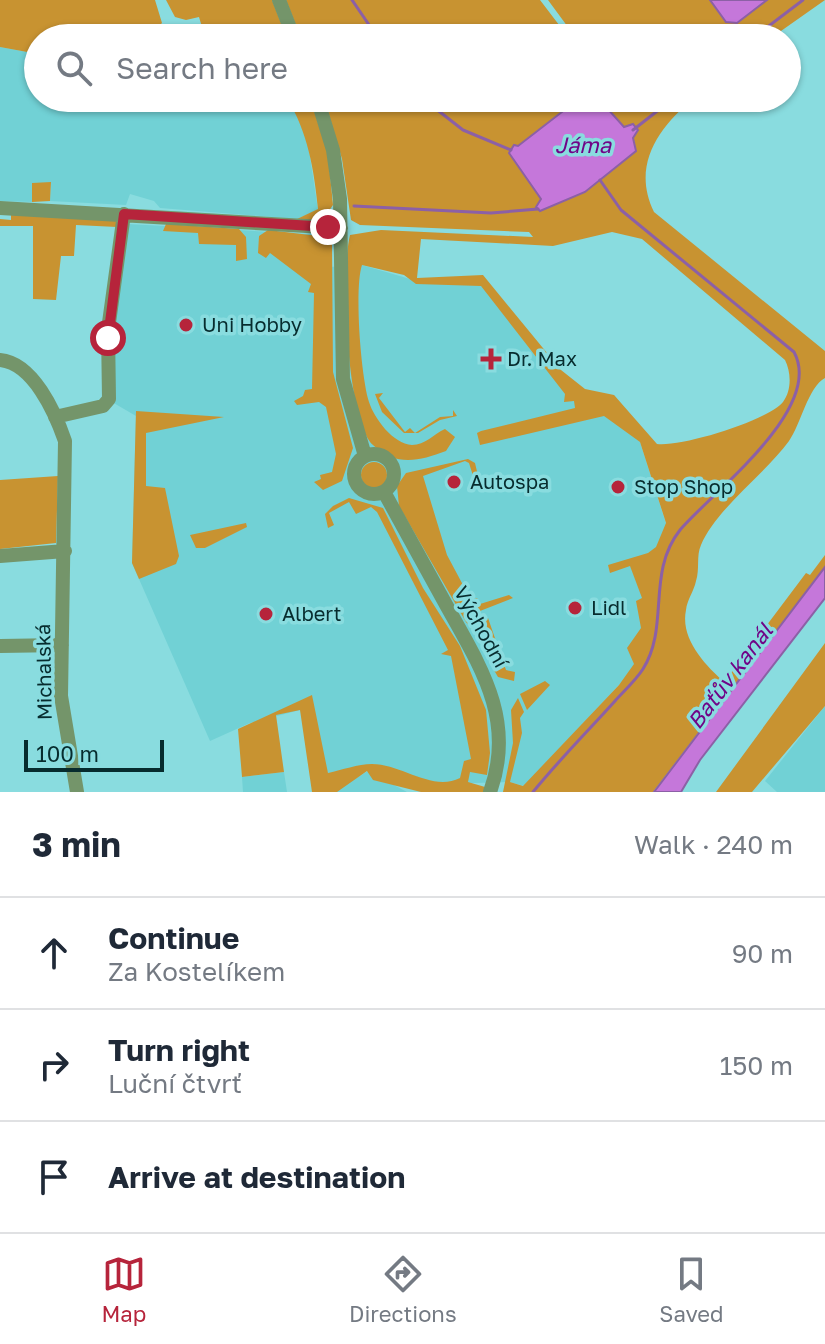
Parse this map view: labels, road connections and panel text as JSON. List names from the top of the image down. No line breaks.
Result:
{"streets":{"street":["Východní","Michalská"]},"water":["Jáma","Baťův kanál"],"places":{"other":["Uni Hobby","Autospa","Stop Shop","Lidl","Albert"],"health":["Dr. Max"]},"scale_bar":"100 m","page":{"search":"Search here","scale":"100 m","heading":["3 min","Walk · 240 m"],"list":[["Continue","Za Kostelíkem","90 m"],["Turn right","Luční čtvrť","150 m"],"Arrive at destination"],"nav":["Map","Directions","Saved"]}}
